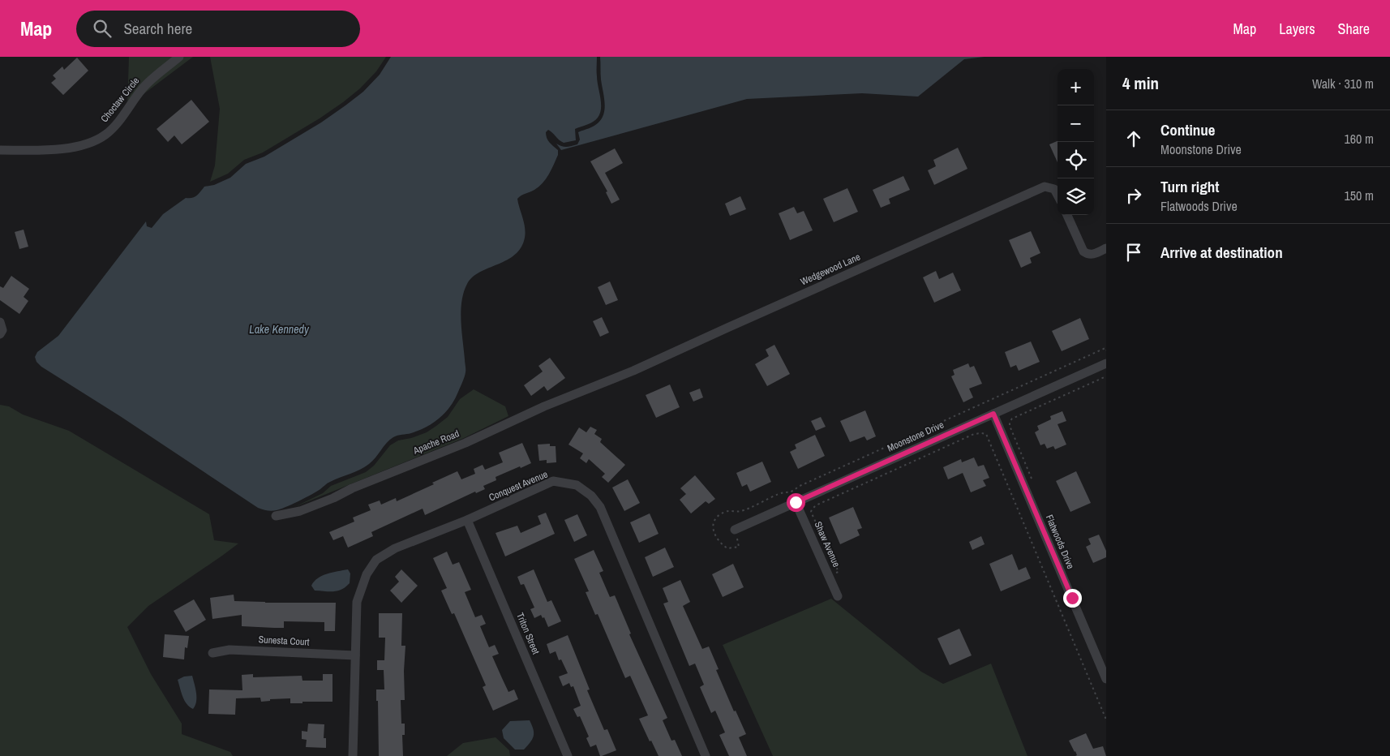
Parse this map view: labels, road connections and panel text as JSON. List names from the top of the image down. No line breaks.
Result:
{"streets":{"street":["Choctaw Circle","Wedgewood Lane","Moonstone Drive","Apache Road","Conquest Avenue","Flatwoods Drive","Shaw Avenue","Triton Street","Sunesta Court"]},"crossings":[["Wedgewood Lane","Apache Road"],["Moonstone Drive","Flatwoods Drive"],["Moonstone Drive","Shaw Avenue"],["Conquest Avenue","Triton Street"],["Conquest Avenue","Sunesta Court"]],"water":["Lake Kennedy"],"page":{"header":"Map","search":"Search here","nav":["Map","Layers","Share"],"heading":["4 min","Walk · 310 m"],"map_buttons":["+","−"],"list":[["Continue","Moonstone Drive","160 m"],["Turn right","Flatwoods Drive","150 m"],"Arrive at destination"]}}
